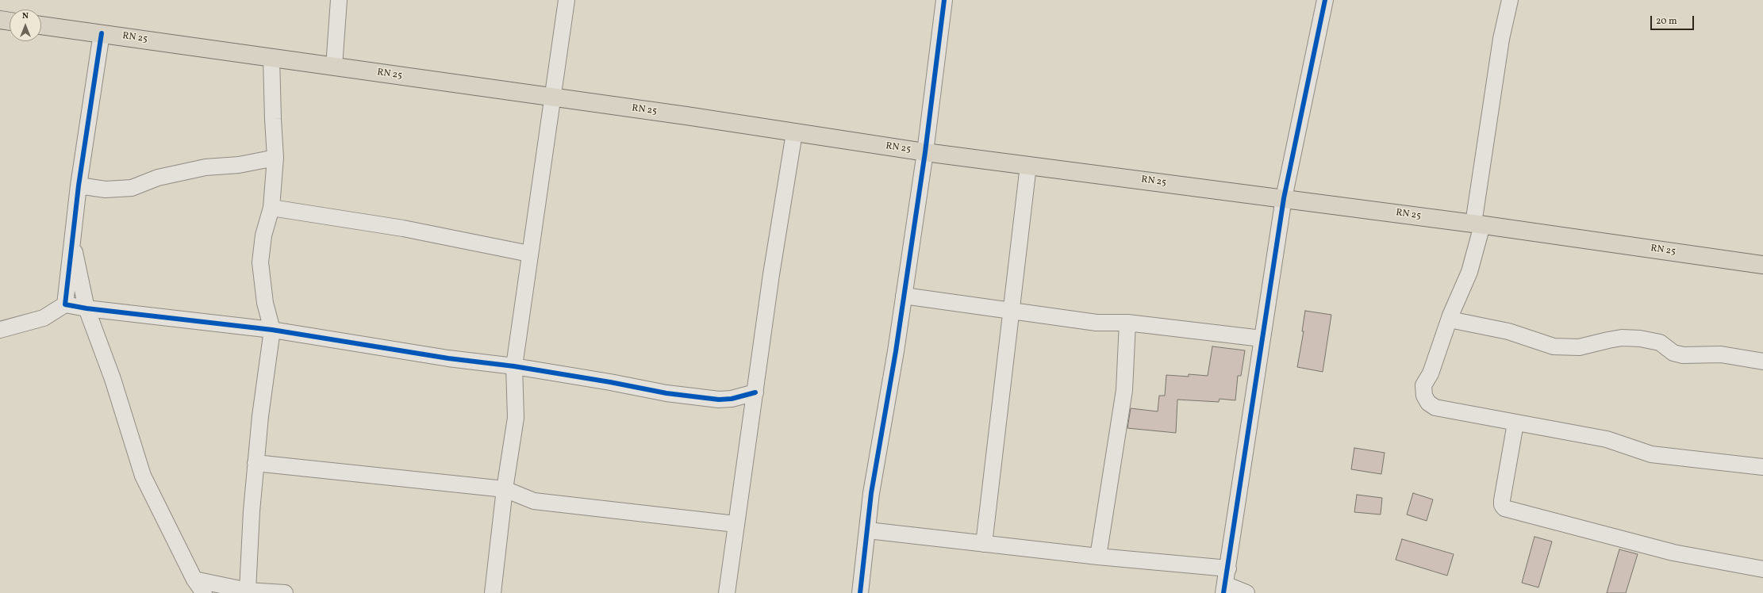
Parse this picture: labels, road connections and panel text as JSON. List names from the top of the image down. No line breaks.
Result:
{"streets":{"main road":["RN 25"]},"scale_bar":"20 m","north":"top"}
